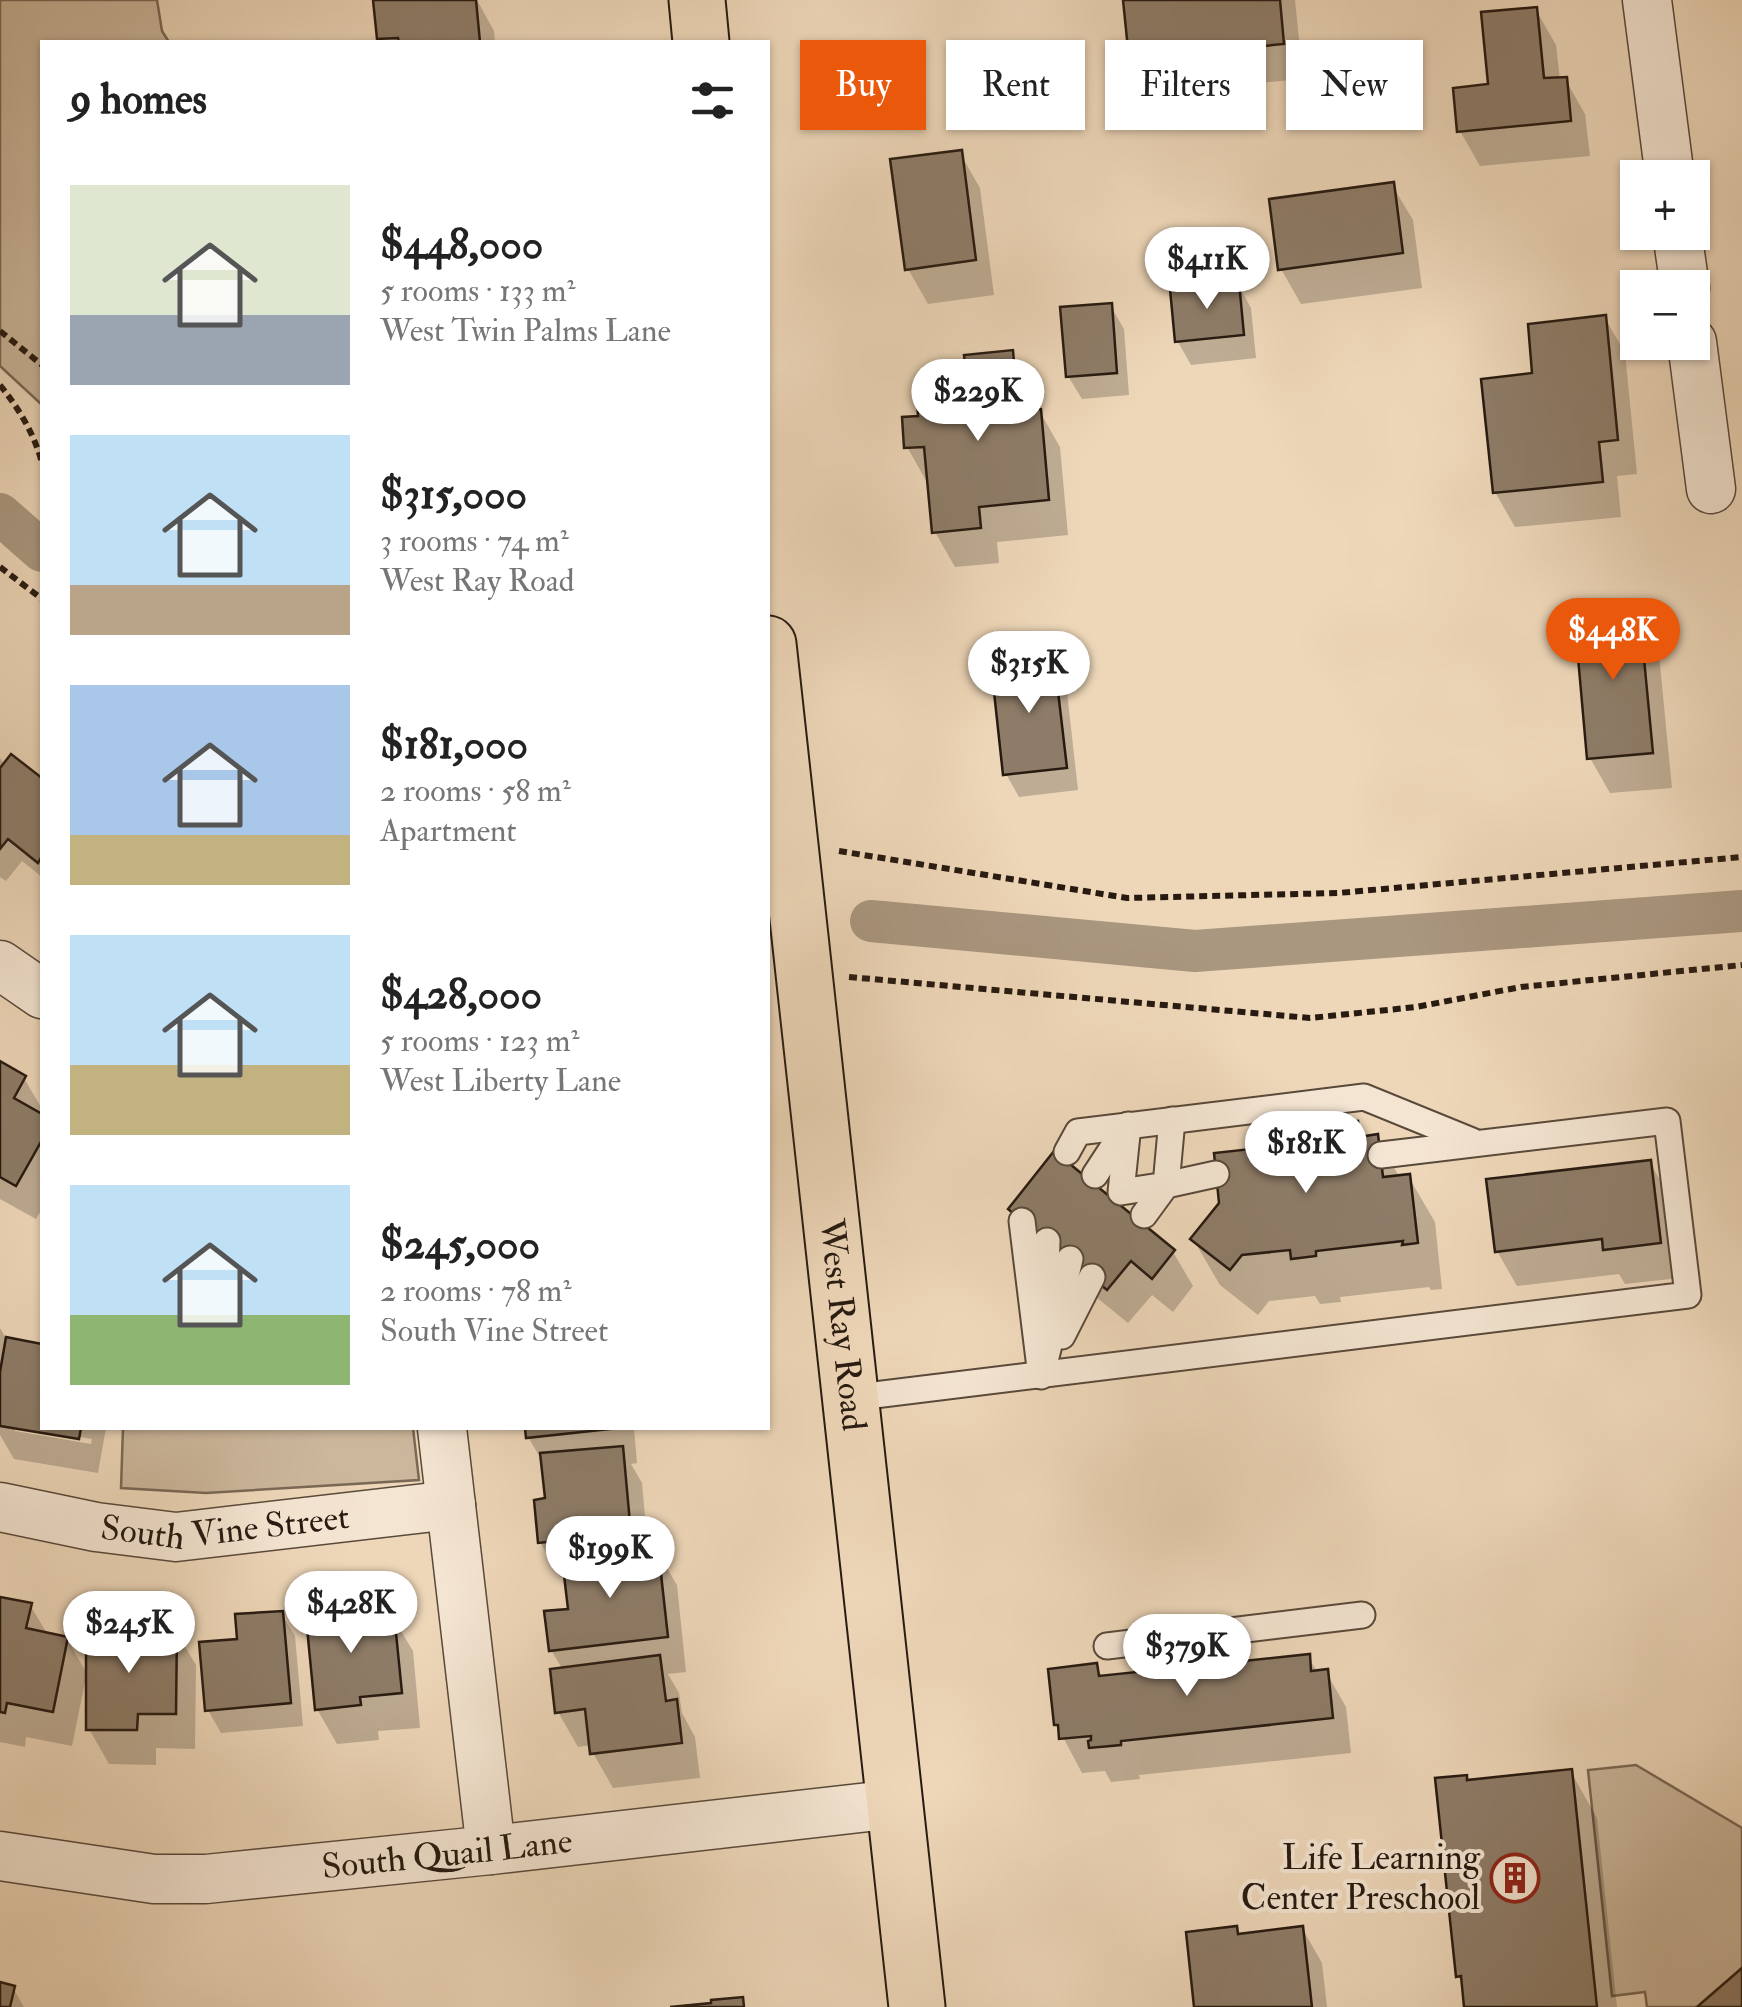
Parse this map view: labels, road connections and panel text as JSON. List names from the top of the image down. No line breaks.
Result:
{"streets":{"main road":["West Ray Road"],"street":["South Vine Street","South Quail Lane"]},"crossings":[["West Ray Road","South Quail Lane"]],"places":{"building":["Life Learning Center Preschool"]},"page":{"chip":["Buy","Rent","Filters","New"],"heading":"9 homes","map_buttons":["+","−"],"list":[{"name":"$448,000","note":"5 rooms · 133 m² · West Twin Palms Lane"},{"name":"$315,000","note":"3 rooms · 74 m² · West Ray Road"},{"name":"$181,000","note":"2 rooms · 58 m² · Apartment"},{"name":"$428,000","note":"5 rooms · 123 m² · West Liberty Lane"},{"name":"$245,000","note":"2 rooms · 78 m² · South Vine Street"}],"price":["$411K","$229K","$448K","$315K","$181K","$199K","$428K","$245K","$379K"]}}
